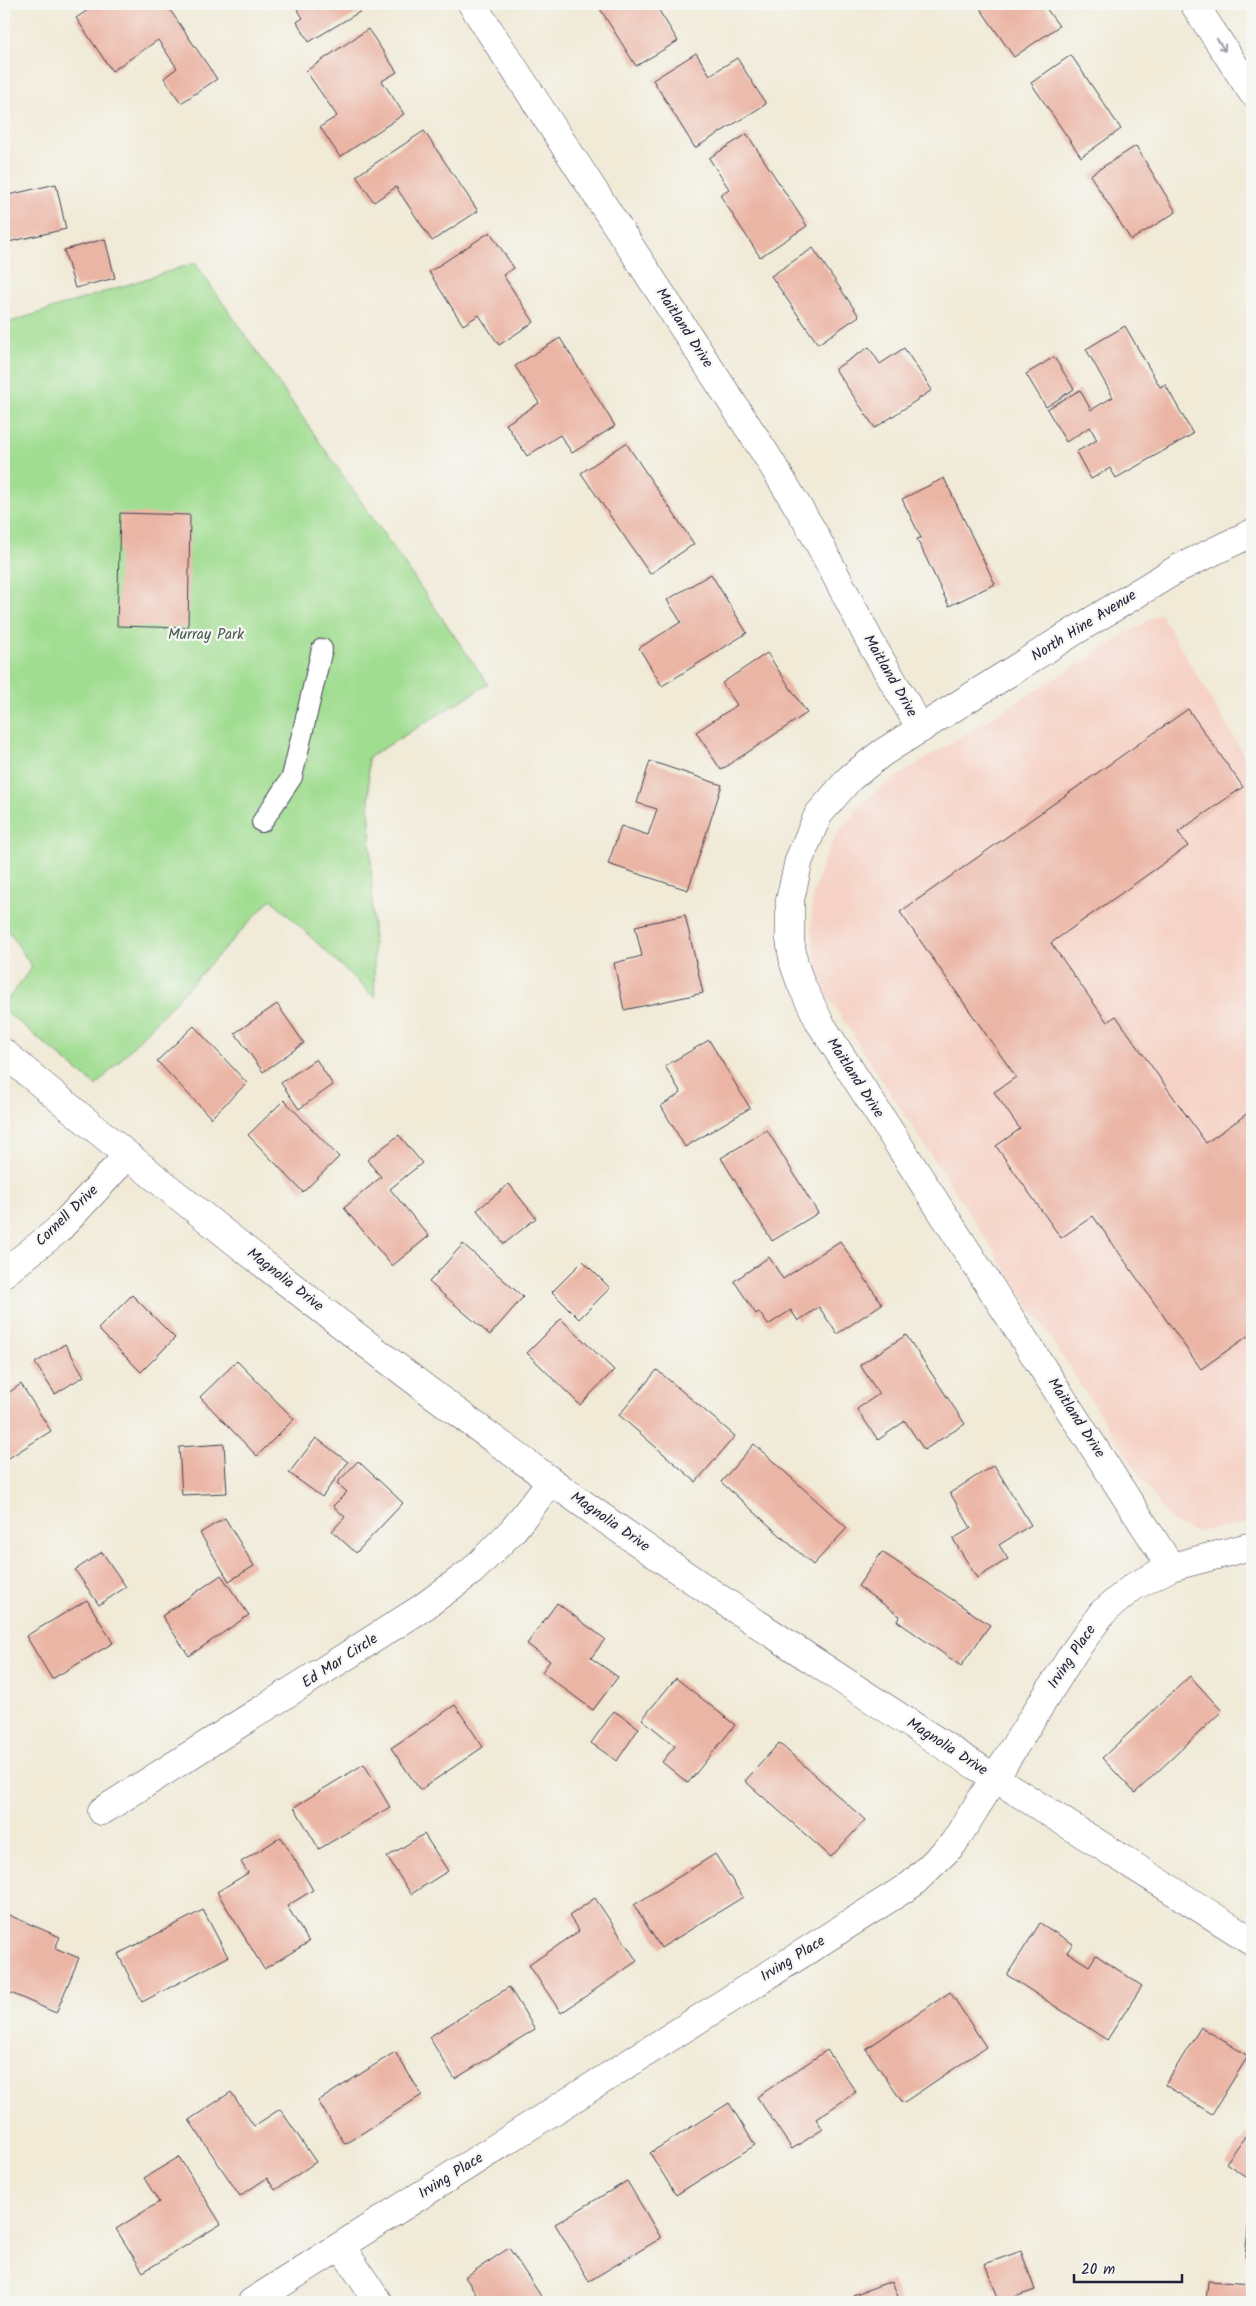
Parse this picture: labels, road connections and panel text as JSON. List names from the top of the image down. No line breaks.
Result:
{"streets":{"street":["Maitland Drive","North Hine Avenue","Cornell Drive","Magnolia Drive","Irving Place","Ed Mar Circle"]},"crossings":[["Maitland Drive","North Hine Avenue"],["Maitland Drive","Irving Place"],["Cornell Drive","Magnolia Drive"],["Magnolia Drive","Irving Place"],["Magnolia Drive","Ed Mar Circle"]],"parks":["Murray Park"],"scale_bar":"20 m"}
